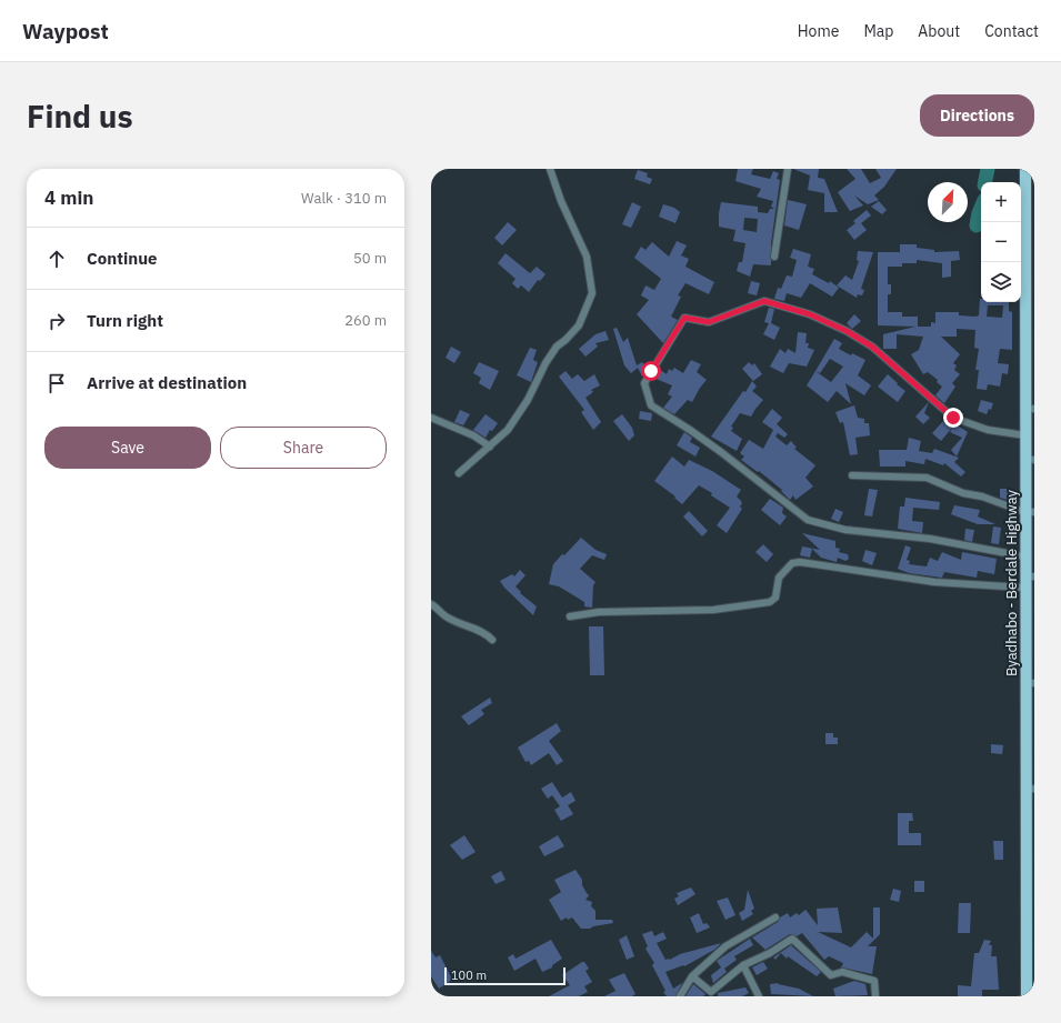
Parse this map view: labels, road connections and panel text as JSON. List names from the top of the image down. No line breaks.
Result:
{"streets":{"main road":["Byadhabo - Berdale Highway"]},"scale_bar":"100 m","north":"top right","page":{"header":"Waypost","nav":["Home","Map","About","Contact"],"buttons":["Directions",["Save","Share"]],"title":"Find us","heading":["4 min","Walk · 310 m"],"map_buttons":["+","−"],"list":[["Continue","50 m"],["Turn right","260 m"],"Arrive at destination"],"scale":"100 m"}}
